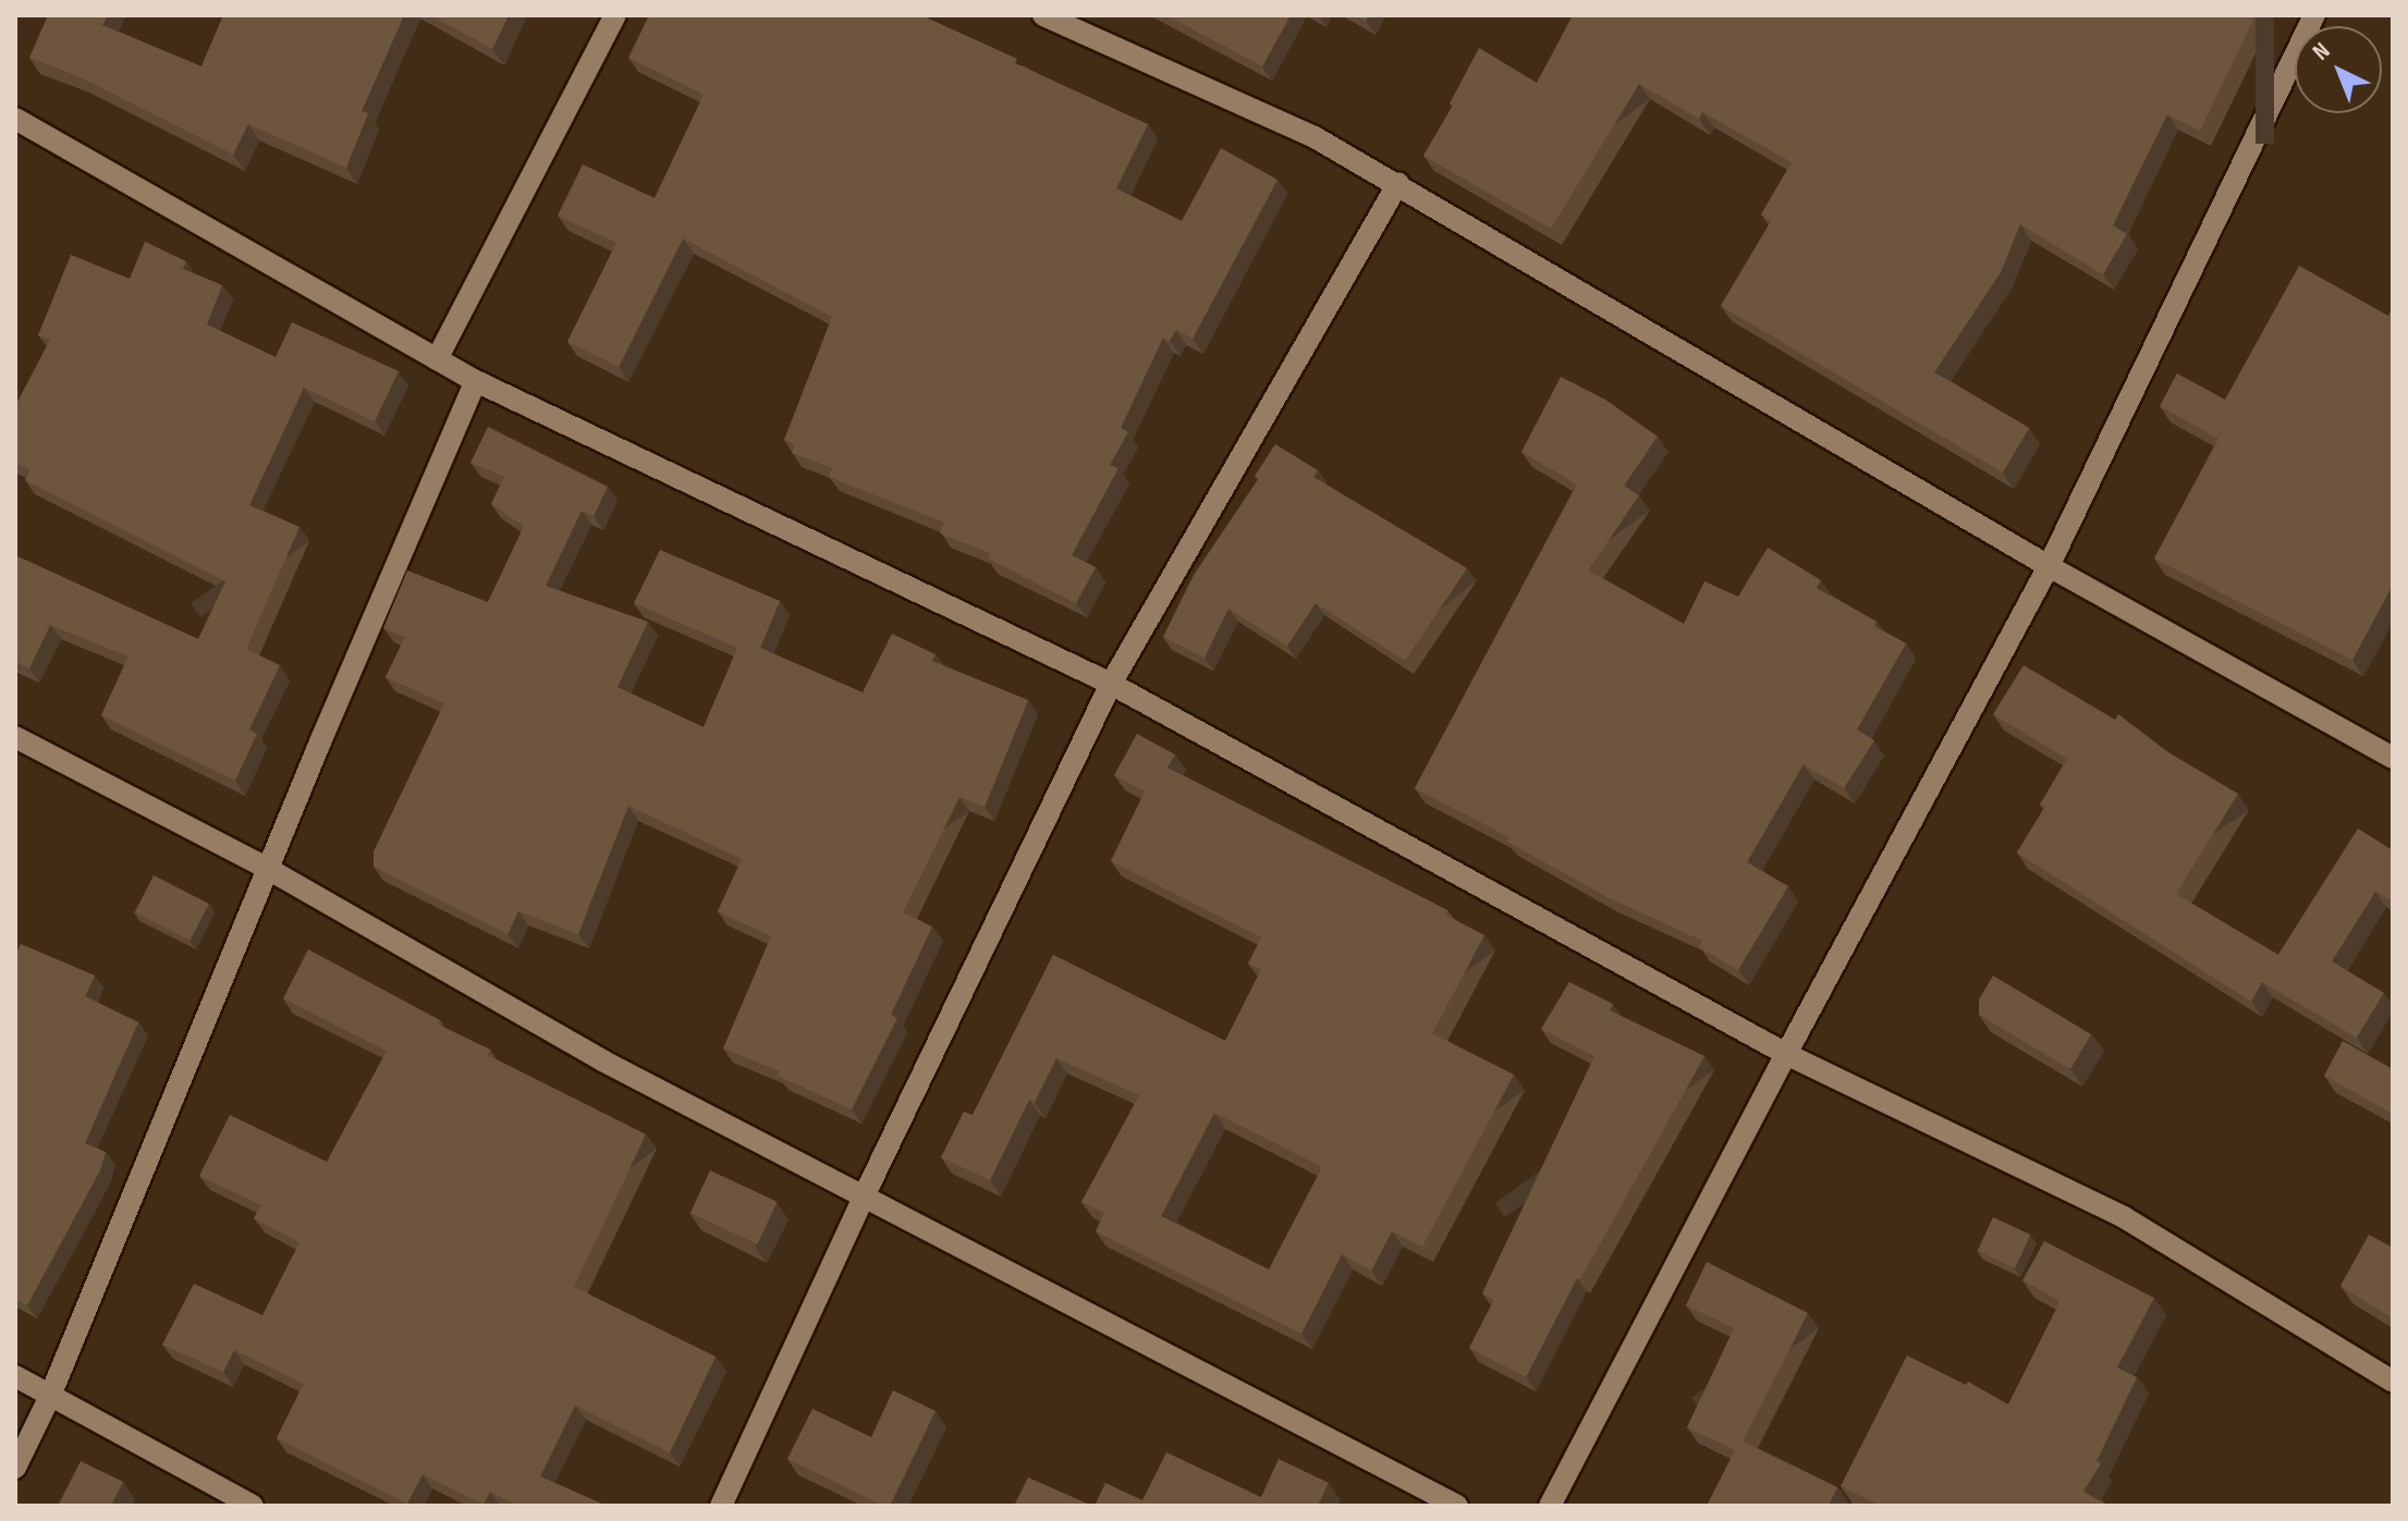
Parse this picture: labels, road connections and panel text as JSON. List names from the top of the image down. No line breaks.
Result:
{"north":"top left"}
